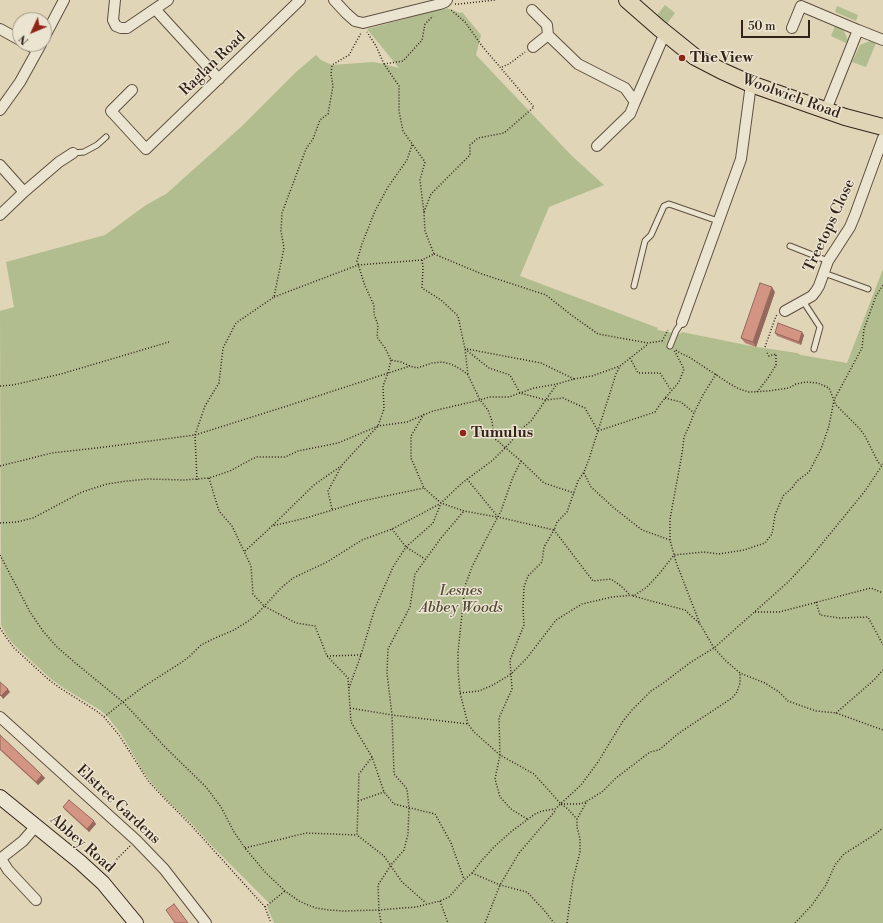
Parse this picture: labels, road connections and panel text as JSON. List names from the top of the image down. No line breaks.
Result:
{"streets":{"main road":["Woolwich Road","Abbey Road"],"street":["Raglan Road","Treetops Close","Elstree Gardens"]},"parks":["Lesnes Abbey Woods"],"places":["The View","Tumulus"],"scale_bar":"50 m","north":"bottom left"}
